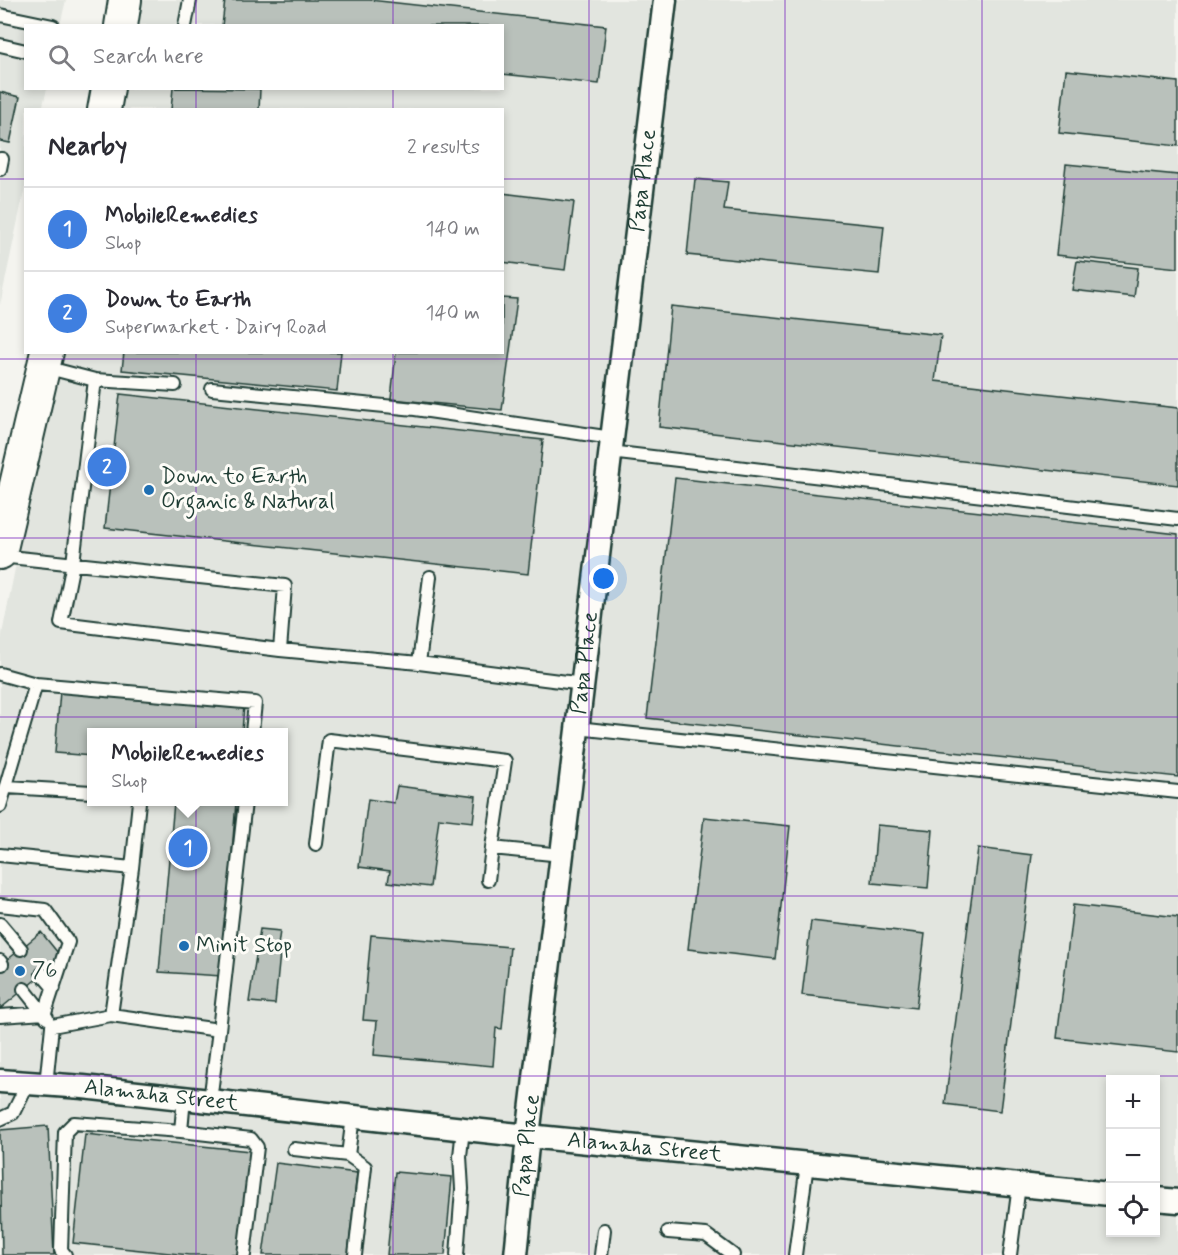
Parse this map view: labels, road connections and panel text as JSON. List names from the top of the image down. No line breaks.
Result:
{"streets":{"street":["Papa Place","Alamaha Street"]},"crossings":[["Papa Place","Alamaha Street"]],"places":["Down to Earth Organic & Natural","Minit Stop","76"],"page":{"search":"Search here","heading":["Nearby","2 results"],"list":[{"mark":"1","name":"MobileRemedies","note":"Shop","value":"140 m"},{"mark":"2","name":"Down to Earth","note":"Supermarket · Dairy Road","value":"140 m"}],"pins":["2","1"],"popup":["MobileRemedies","Shop"],"map_buttons":["+","−"]}}
